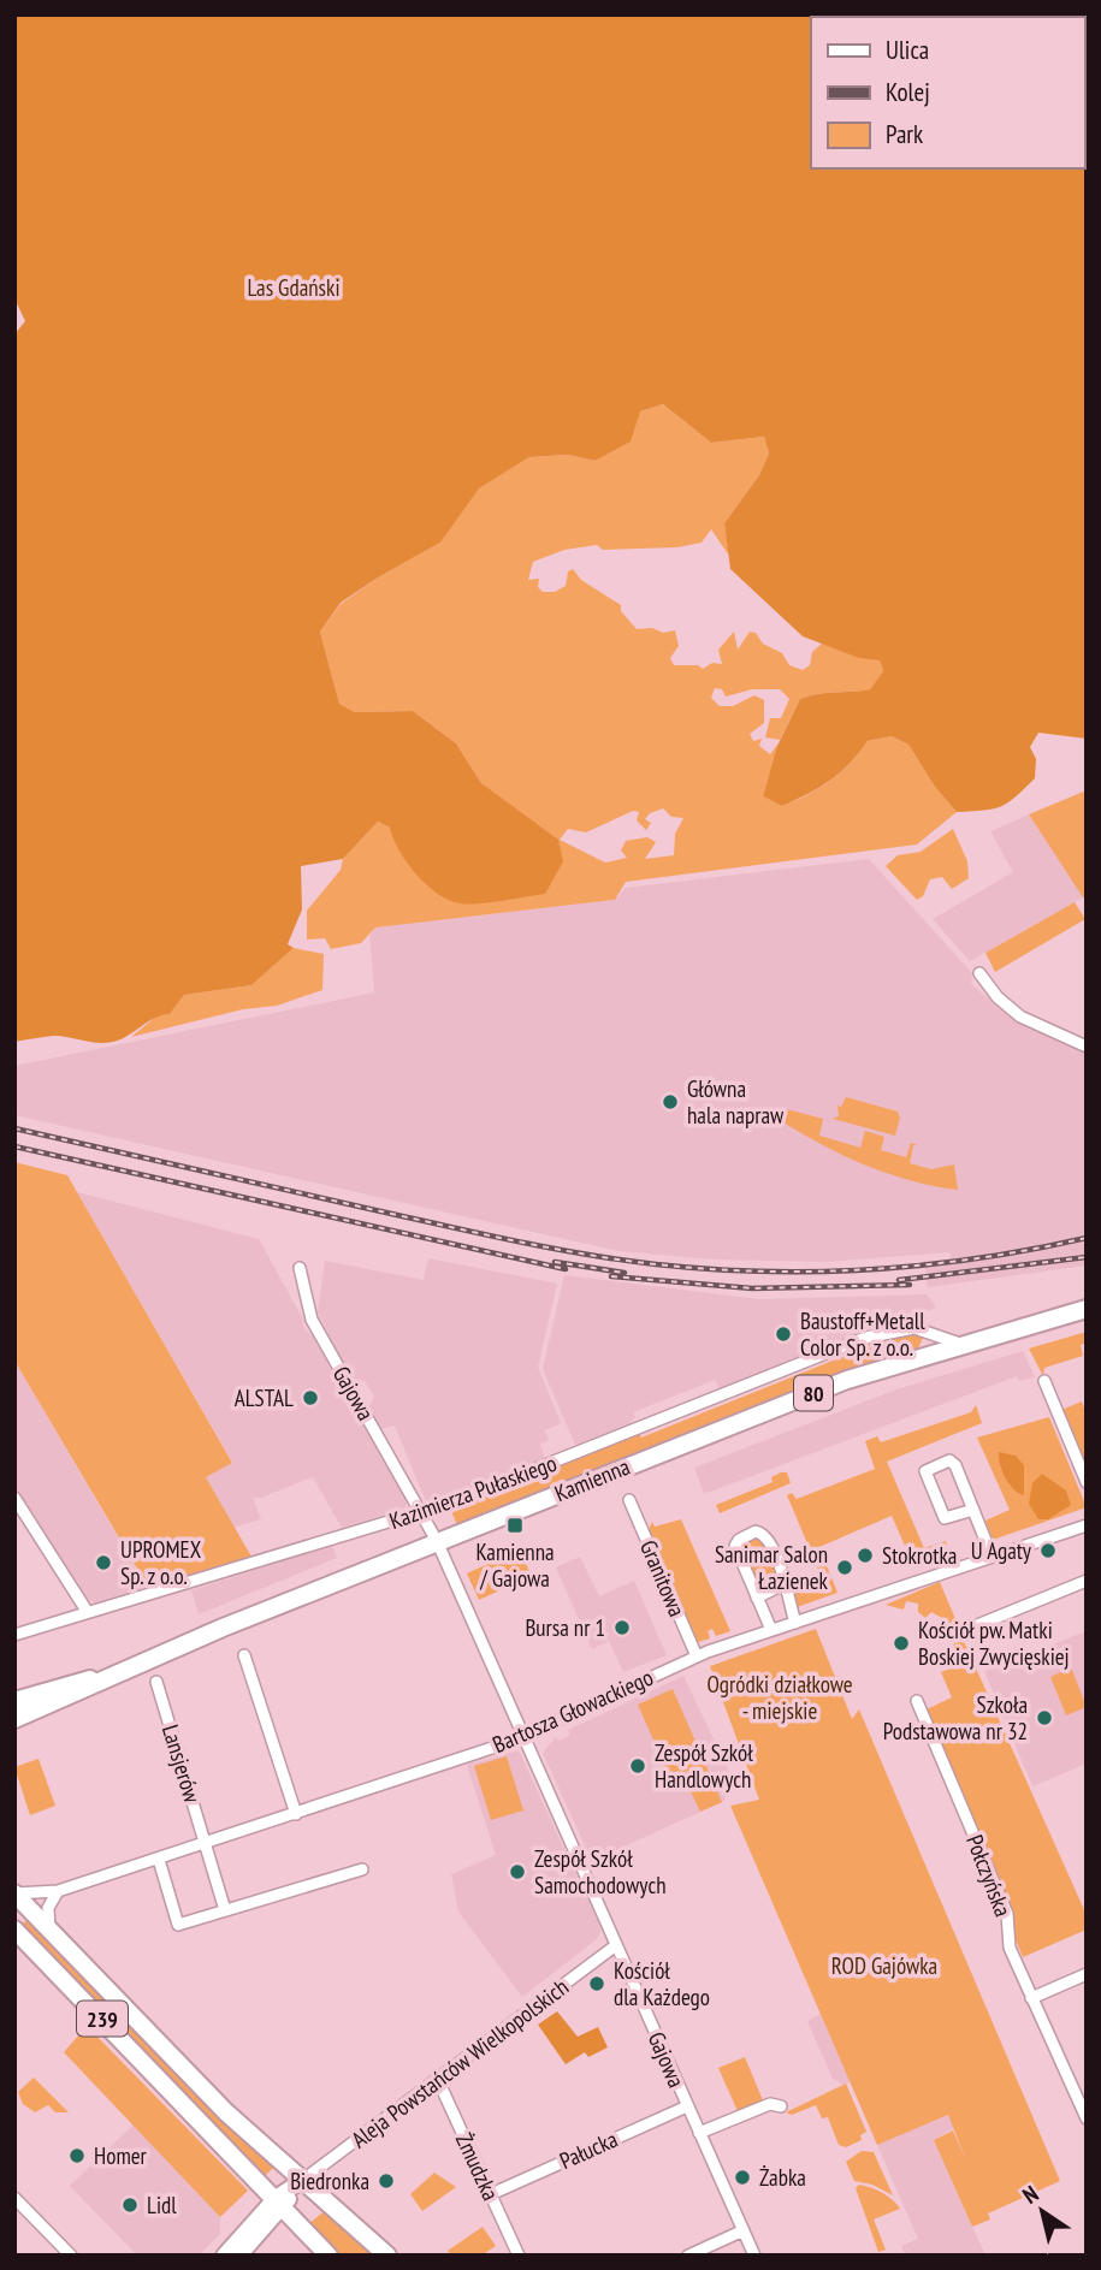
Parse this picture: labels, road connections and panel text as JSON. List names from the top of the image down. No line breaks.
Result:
{"streets":{"main road":["80","Kamienna","239"],"street":["Gajowa","Kazimierza Pułaskiego","Granitowa","Bartosza Głowackiego","Lansjerów","Połczyńska","Aleja Powstańców Wielkopolskich","Pałucka","Żmudzka"]},"crossings":[["Gajowa","Kamienna"],["Gajowa","Kazimierza Pułaskiego"],["Gajowa","Bartosza Głowackiego"],["Gajowa","Aleja Powstańców Wielkopolskich"],["Gajowa","Pałucka"],["Kamienna","Kazimierza Pułaskiego"],["Granitowa","Bartosza Głowackiego"],["Bartosza Głowackiego","Lansjerów"],["Bartosza Głowackiego","239"],["239","Aleja Powstańców Wielkopolskich"],["Aleja Powstańców Wielkopolskich","Żmudzka"],["Pałucka","Żmudzka"]],"parks":["Las Gdański","Ogródki działkowe - miejskie","ROD Gajówka"],"places":{"other":["Główna hala napraw","Baustoff+Metall Color Sp. z o.o.","ALSTAL","U Agaty","Stokrotka","UPROMEX Sp. z o.o.","Sanimar Salon Łazienek","Bursa nr 1","Kościół pw. Matki Boskiej Zwycięskiej","Szkoła Podstawowa nr 32","Zespół Szkół Handlowych","Zespół Szkół Samochodowych","Kościół dla Każdego","Homer","Żabka","Biedronka","Lidl"],"transit":["Kamienna / Gajowa"]},"legend":["Ulica","Kolej","Park"],"north":"top left"}
